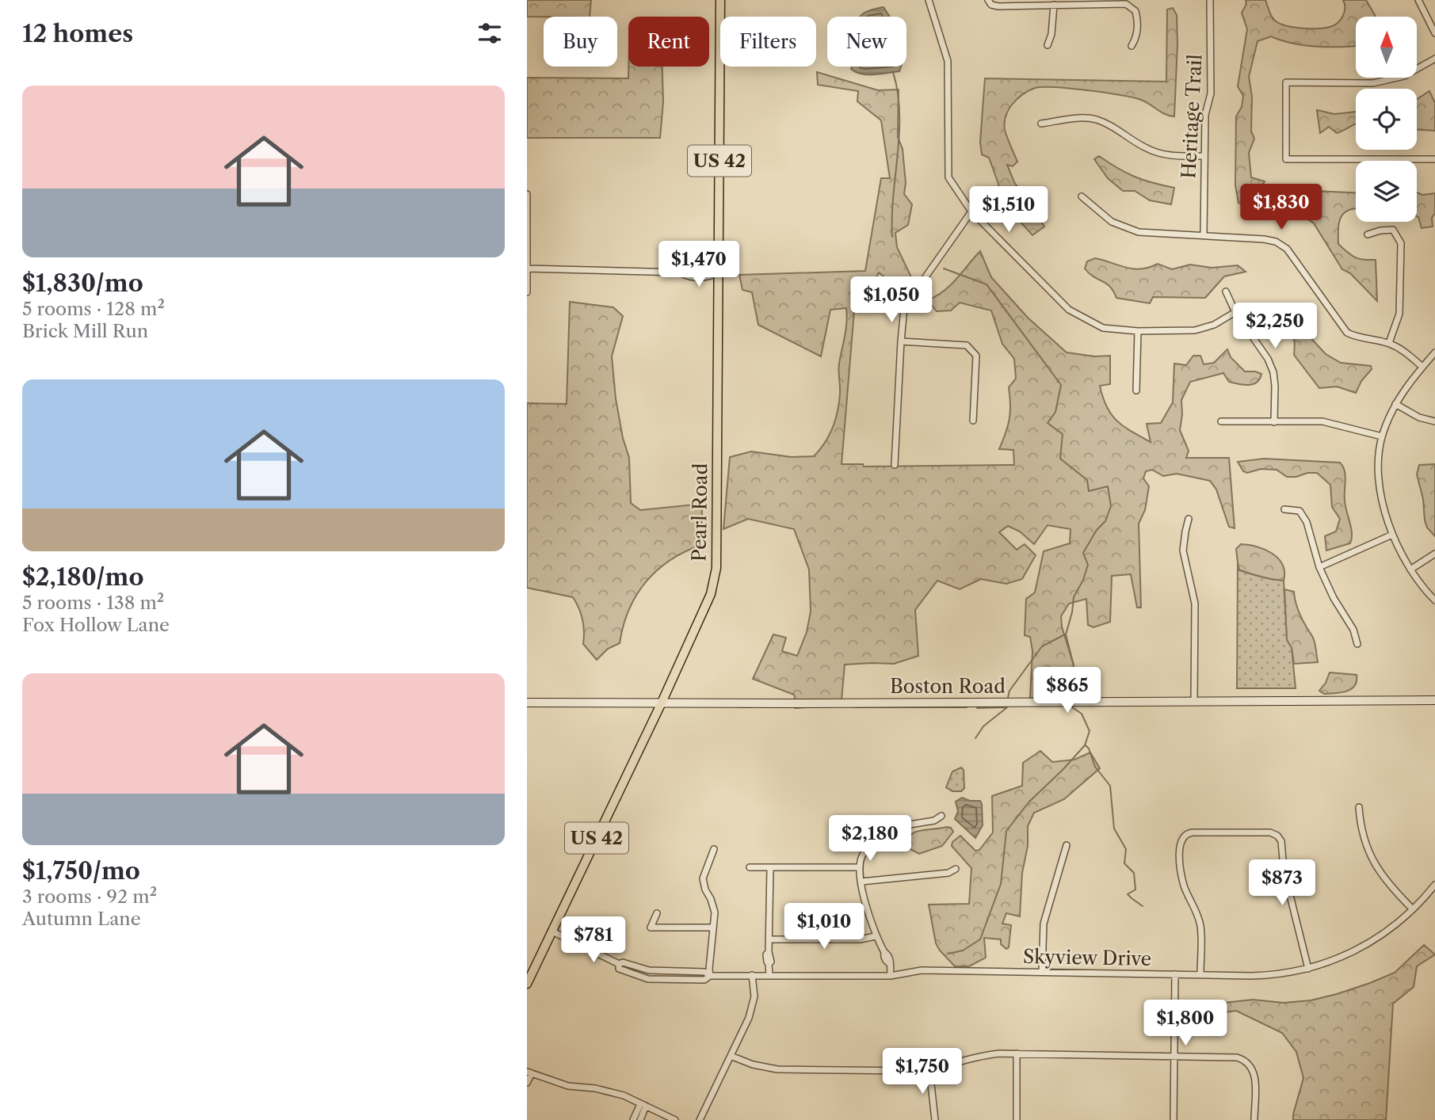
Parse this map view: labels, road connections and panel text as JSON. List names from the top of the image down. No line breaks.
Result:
{"streets":{"main road":["US 42","Pearl Road"],"street":["Heritage Trail","Boston Road","Skyview Drive"]},"crossings":[["Pearl Road","Boston Road"],["Pearl Road","Skyview Drive"]],"north":"top","page":{"heading":"12 homes","chip":["Buy","Rent","Filters","New"],"list":[{"name":"$1,830/mo","note":"5 rooms · 128 m² · Brick Mill Run"},{"name":"$2,180/mo","note":"5 rooms · 138 m² · Fox Hollow Lane"},{"name":"$1,750/mo","note":"3 rooms · 92 m² · Autumn Lane"}],"price":["$1,830","$1,510","$1,470","$1,050","$2,250","$865","$2,180","$873","$1,010","$781","$1,800","$1,750"]}}
